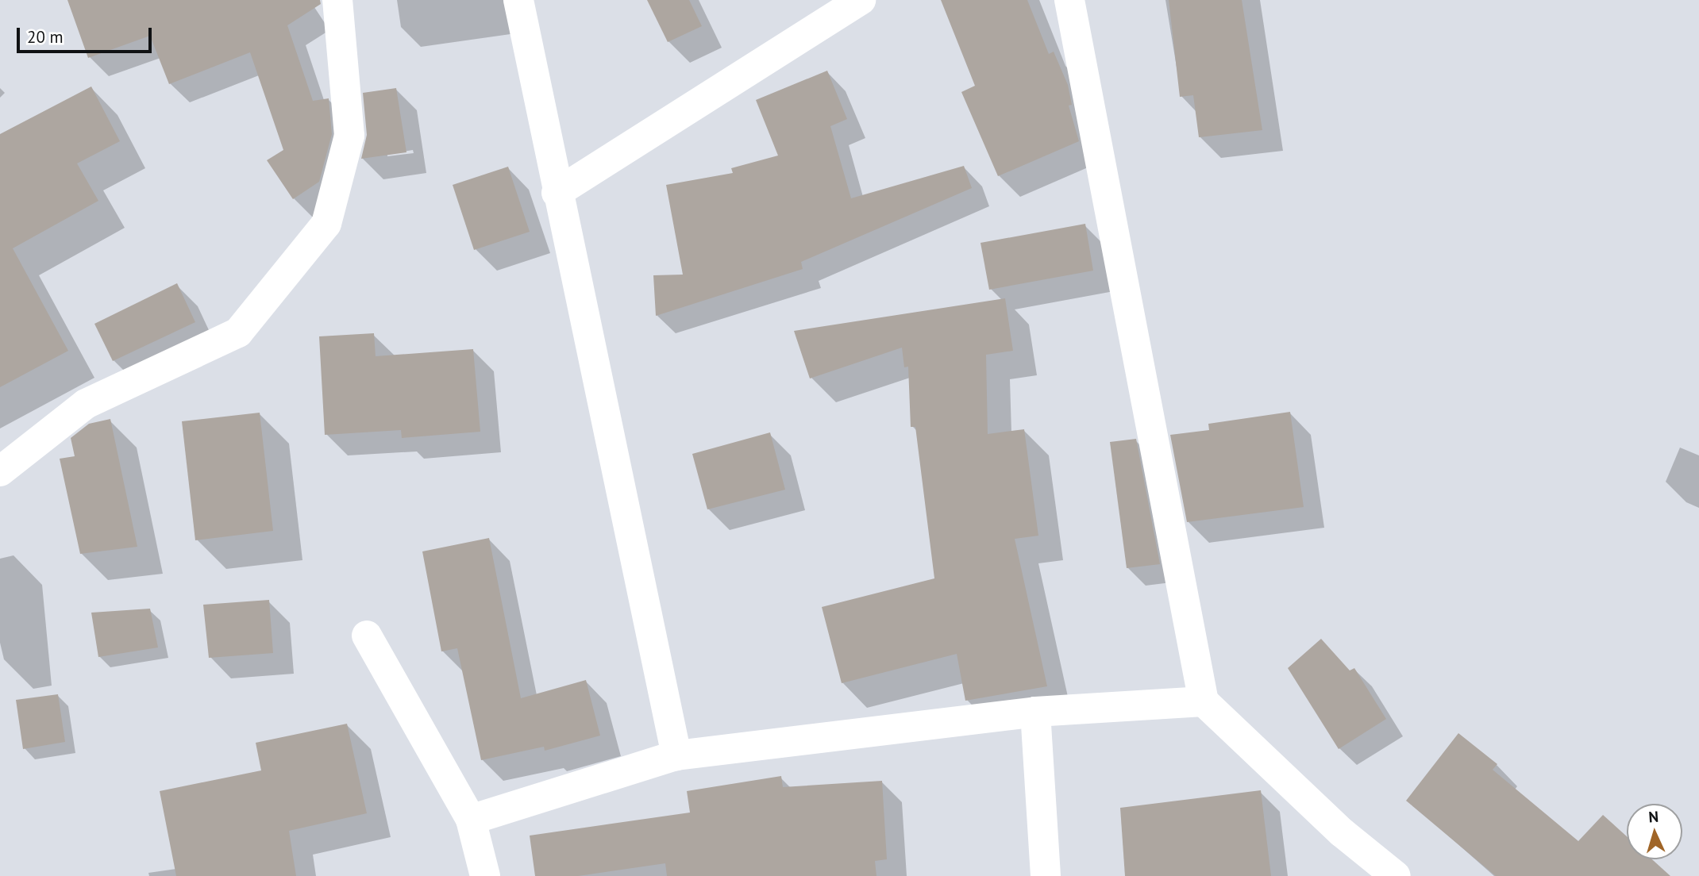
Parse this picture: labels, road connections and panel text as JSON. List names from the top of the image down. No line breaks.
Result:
{"scale_bar":"20 m","north":"top"}
